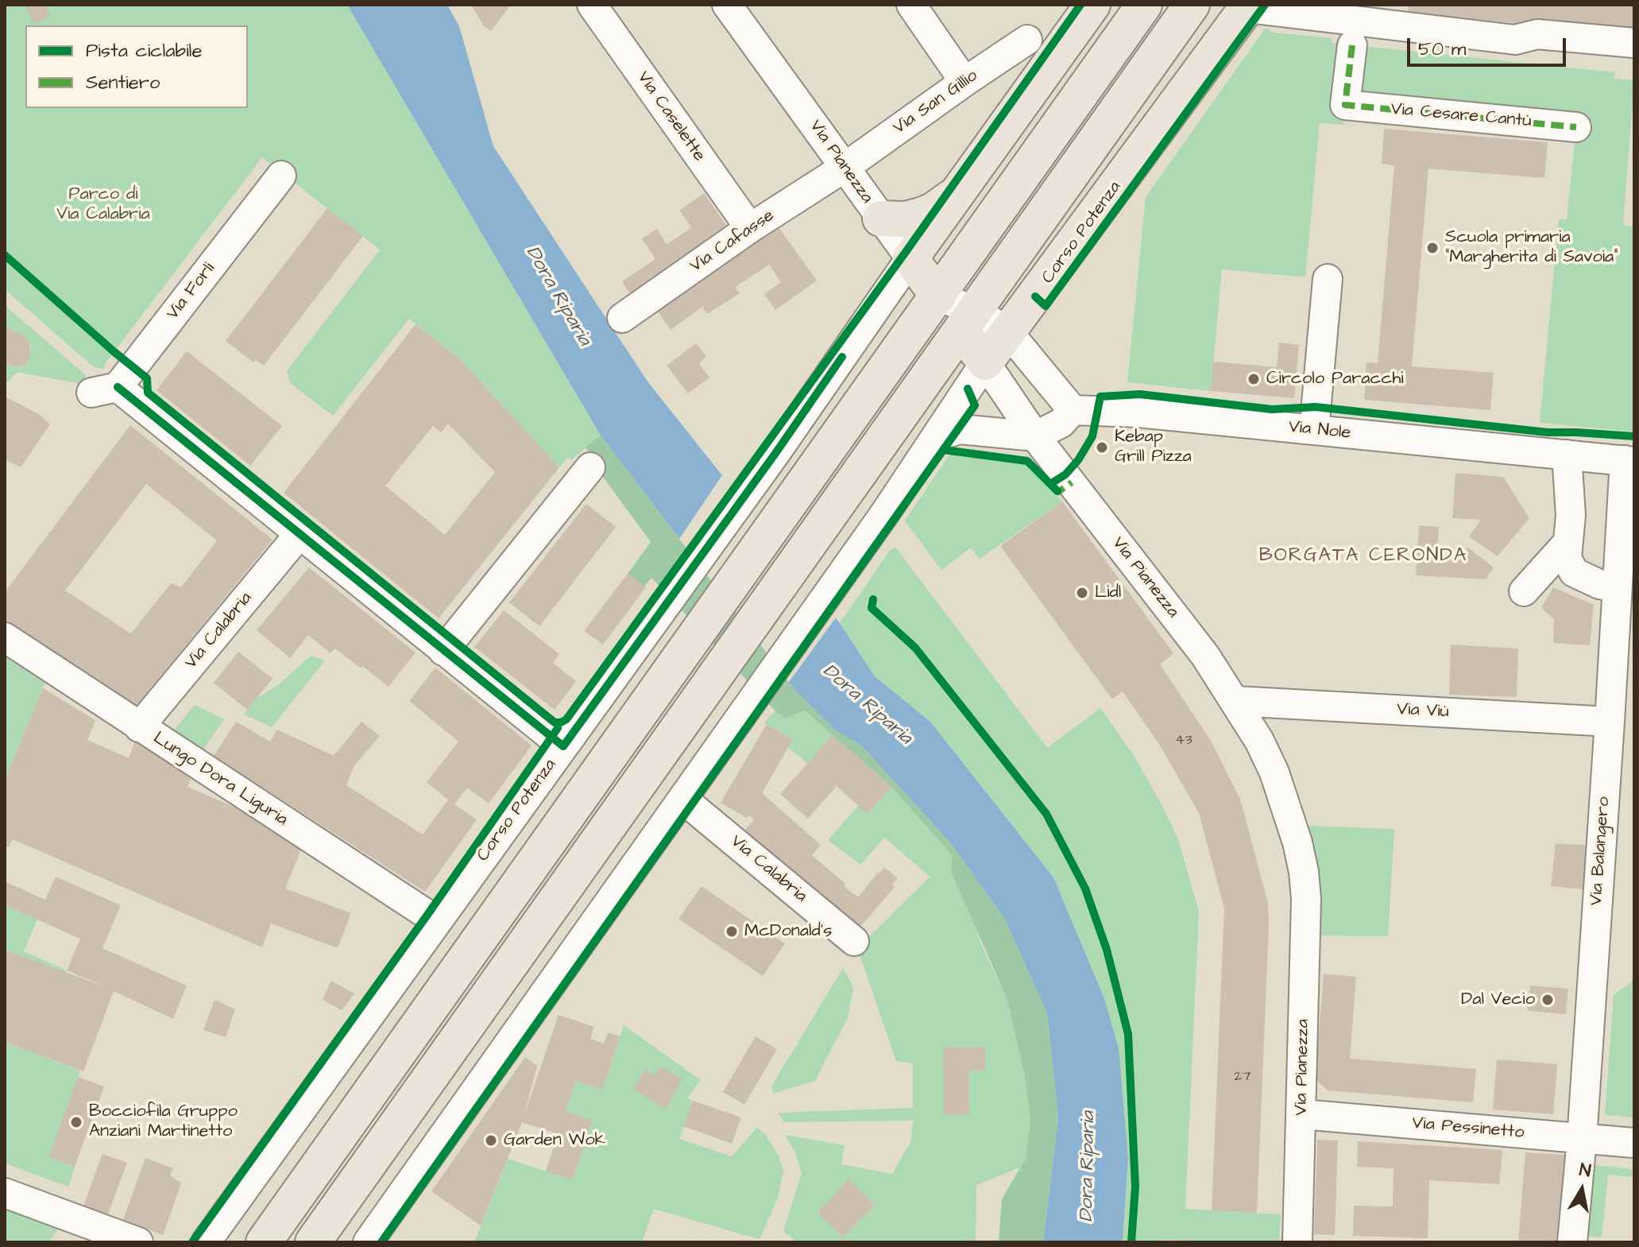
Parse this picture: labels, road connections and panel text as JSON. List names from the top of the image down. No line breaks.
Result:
{"streets":{"main road":["Via Pianezza","Corso Potenza"],"street":["Via San Gillio","Via Cesare Cantù","Via Caselette","Via Cafasse","Via Forlì","Via Nole","Via Calabria","Via Viù","Lungo Dora Liguria","Via Balangero","Via Pessinetto"]},"crossings":[["Via San Gillio","Via Pianezza"],["Via San Gillio","Via Cafasse"],["Via Caselette","Via Cafasse"],["Via Pianezza","Corso Potenza"],["Via Pianezza","Via Cafasse"],["Via Pianezza","Via Viù"],["Via Pianezza","Via Pessinetto"],["Corso Potenza","Via Calabria"],["Corso Potenza","Lungo Dora Liguria"],["Via Forlì","Via Calabria"],["Via Nole","Via Balangero"],["Via Calabria","Lungo Dora Liguria"],["Via Viù","Via Balangero"],["Via Balangero","Via Pessinetto"]],"districts":["BORGATA CERONDA"],"water":["Dora Riparia"],"parks":["Parco di Via Calabria"],"places":["Scuola primaria \"Margherita di Savoia\"","Circolo Paracchi","Kebap Grill Pizza","Lidl","McDonald's","Dal Vecio","Bocciofila Gruppo Anziani Martinetto","Garden Wok"],"house_numbers":["43","27"],"legend":["Pista ciclabile","Sentiero"],"scale_bar":"50 m","north":"top"}
